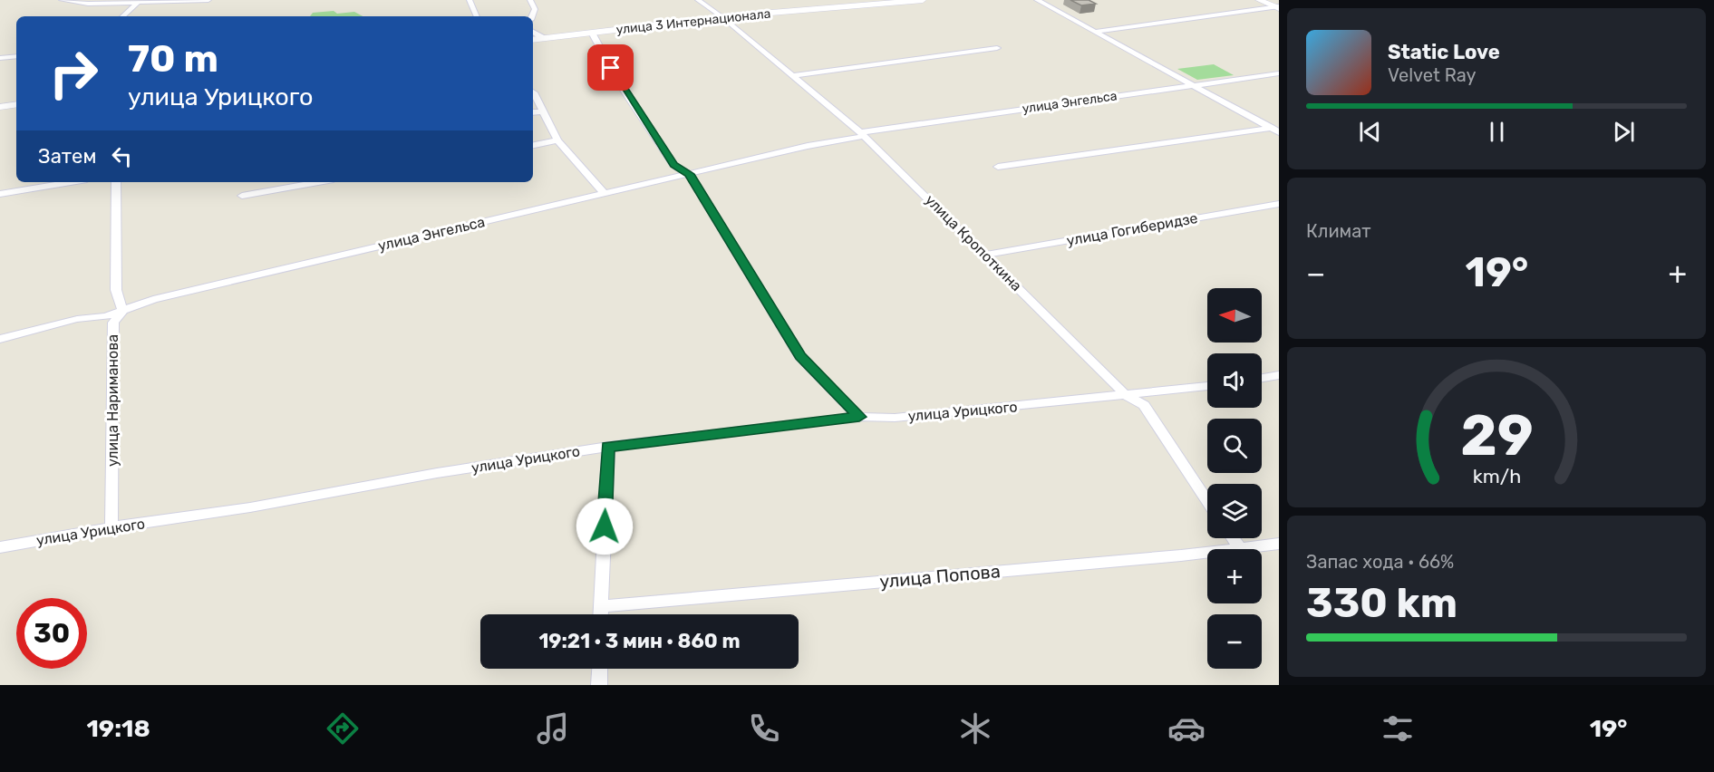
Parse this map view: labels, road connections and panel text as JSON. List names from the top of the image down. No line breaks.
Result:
{"streets":{"street":["улица 3 Интернационала","улица Энгельса","улица Гогиберидзе","улица Кропоткина","улица Нариманова","улица Урицкого","улица Попова"]},"crossings":[["улица 3 Интернационала","улица Кропоткина"],["улица Энгельса","улица Кропоткина"],["улица Энгельса","улица Нариманова"],["улица Гогиберидзе","улица Кропоткина"],["улица Кропоткина","улица Урицкого"],["улица Нариманова","улица Урицкого"]],"north":"left","page":{"turn":["70 m","улица Урицкого"],"song":["Static Love","Velvet Ray"],"then":"Затем","tile":["Климат",["Запас хода · 66%","330 km"]],"heat":["−","19°","+"],"map_buttons":["+","−"],"limit":"30","trip":"19:21 · 3 мин · 860 m","tabs":["19:18","19°"],"gauge":["29","km/h"]}}
